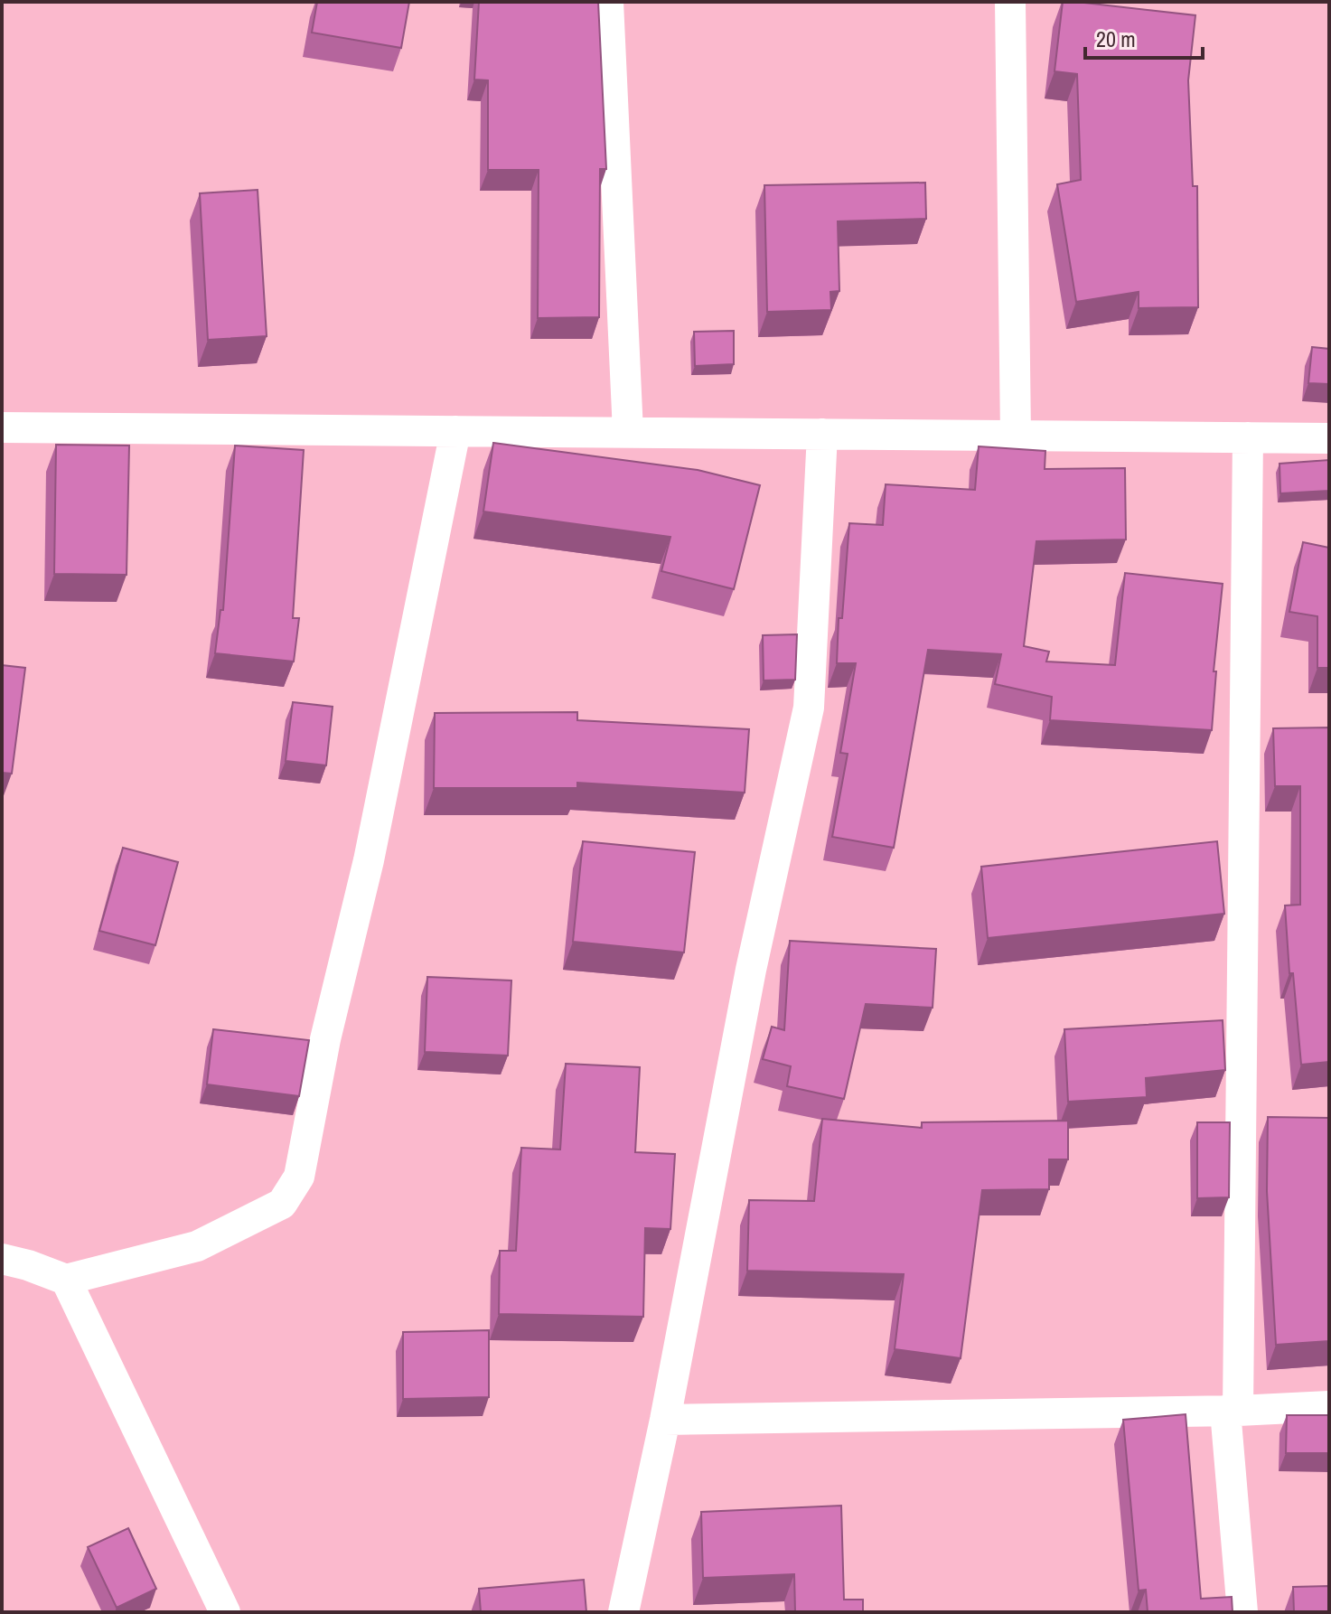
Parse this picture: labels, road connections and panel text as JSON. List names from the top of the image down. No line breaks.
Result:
{"scale_bar":"20 m"}
